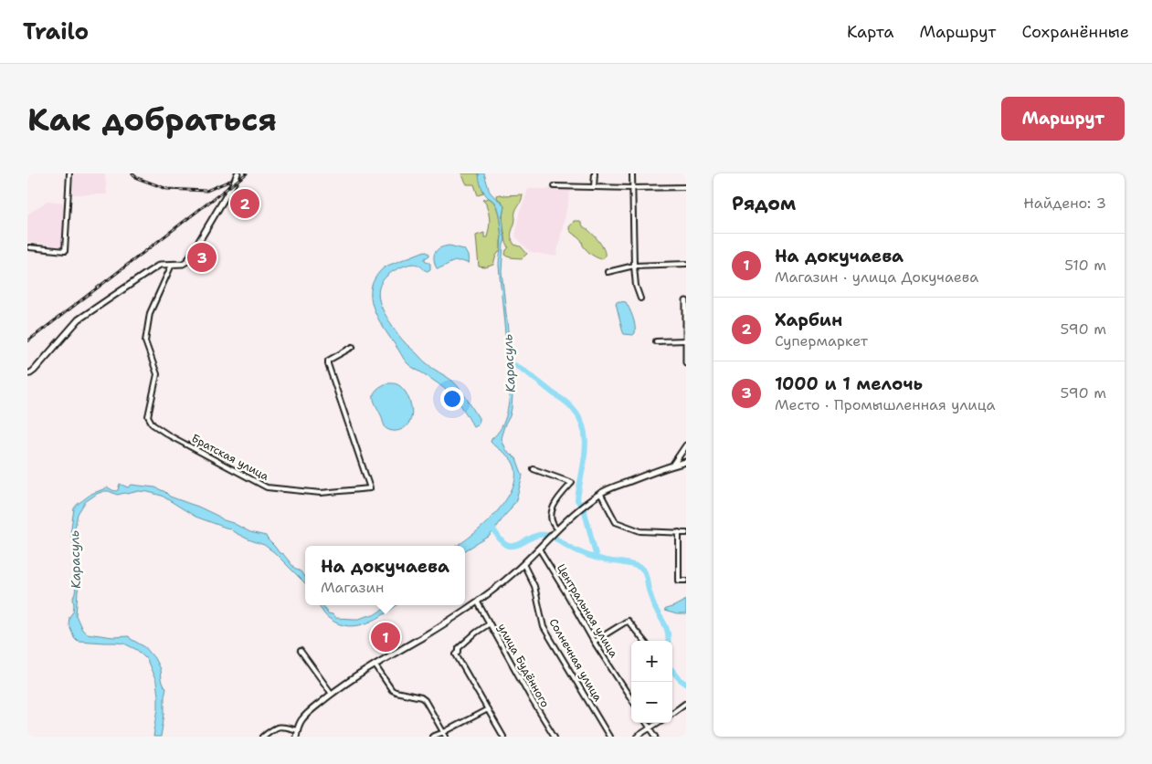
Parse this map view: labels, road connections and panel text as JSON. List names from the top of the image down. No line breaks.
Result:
{"streets":{"street":["Братская улица","Центральная улица","Солнечная улица","улица Будённого"]},"water":["Карасуль"],"page":{"header":"Trailo","nav":["Карта","Маршрут","Сохранённые"],"buttons":"Маршрут","title":"Как добраться","heading":["Рядом","Найдено: 3"],"pins":["2","3","1"],"list":[{"mark":"1","name":"На докучаева","note":"Магазин · улица Докучаева","value":"510 m"},{"mark":"2","name":"Харбин","note":"Супермаркет","value":"590 m"},{"mark":"3","name":"1000 и 1 мелочь","note":"Место · Промышленная улица","value":"590 m"}],"popup":["На докучаева","Магазин"],"map_buttons":["+","−"]}}
